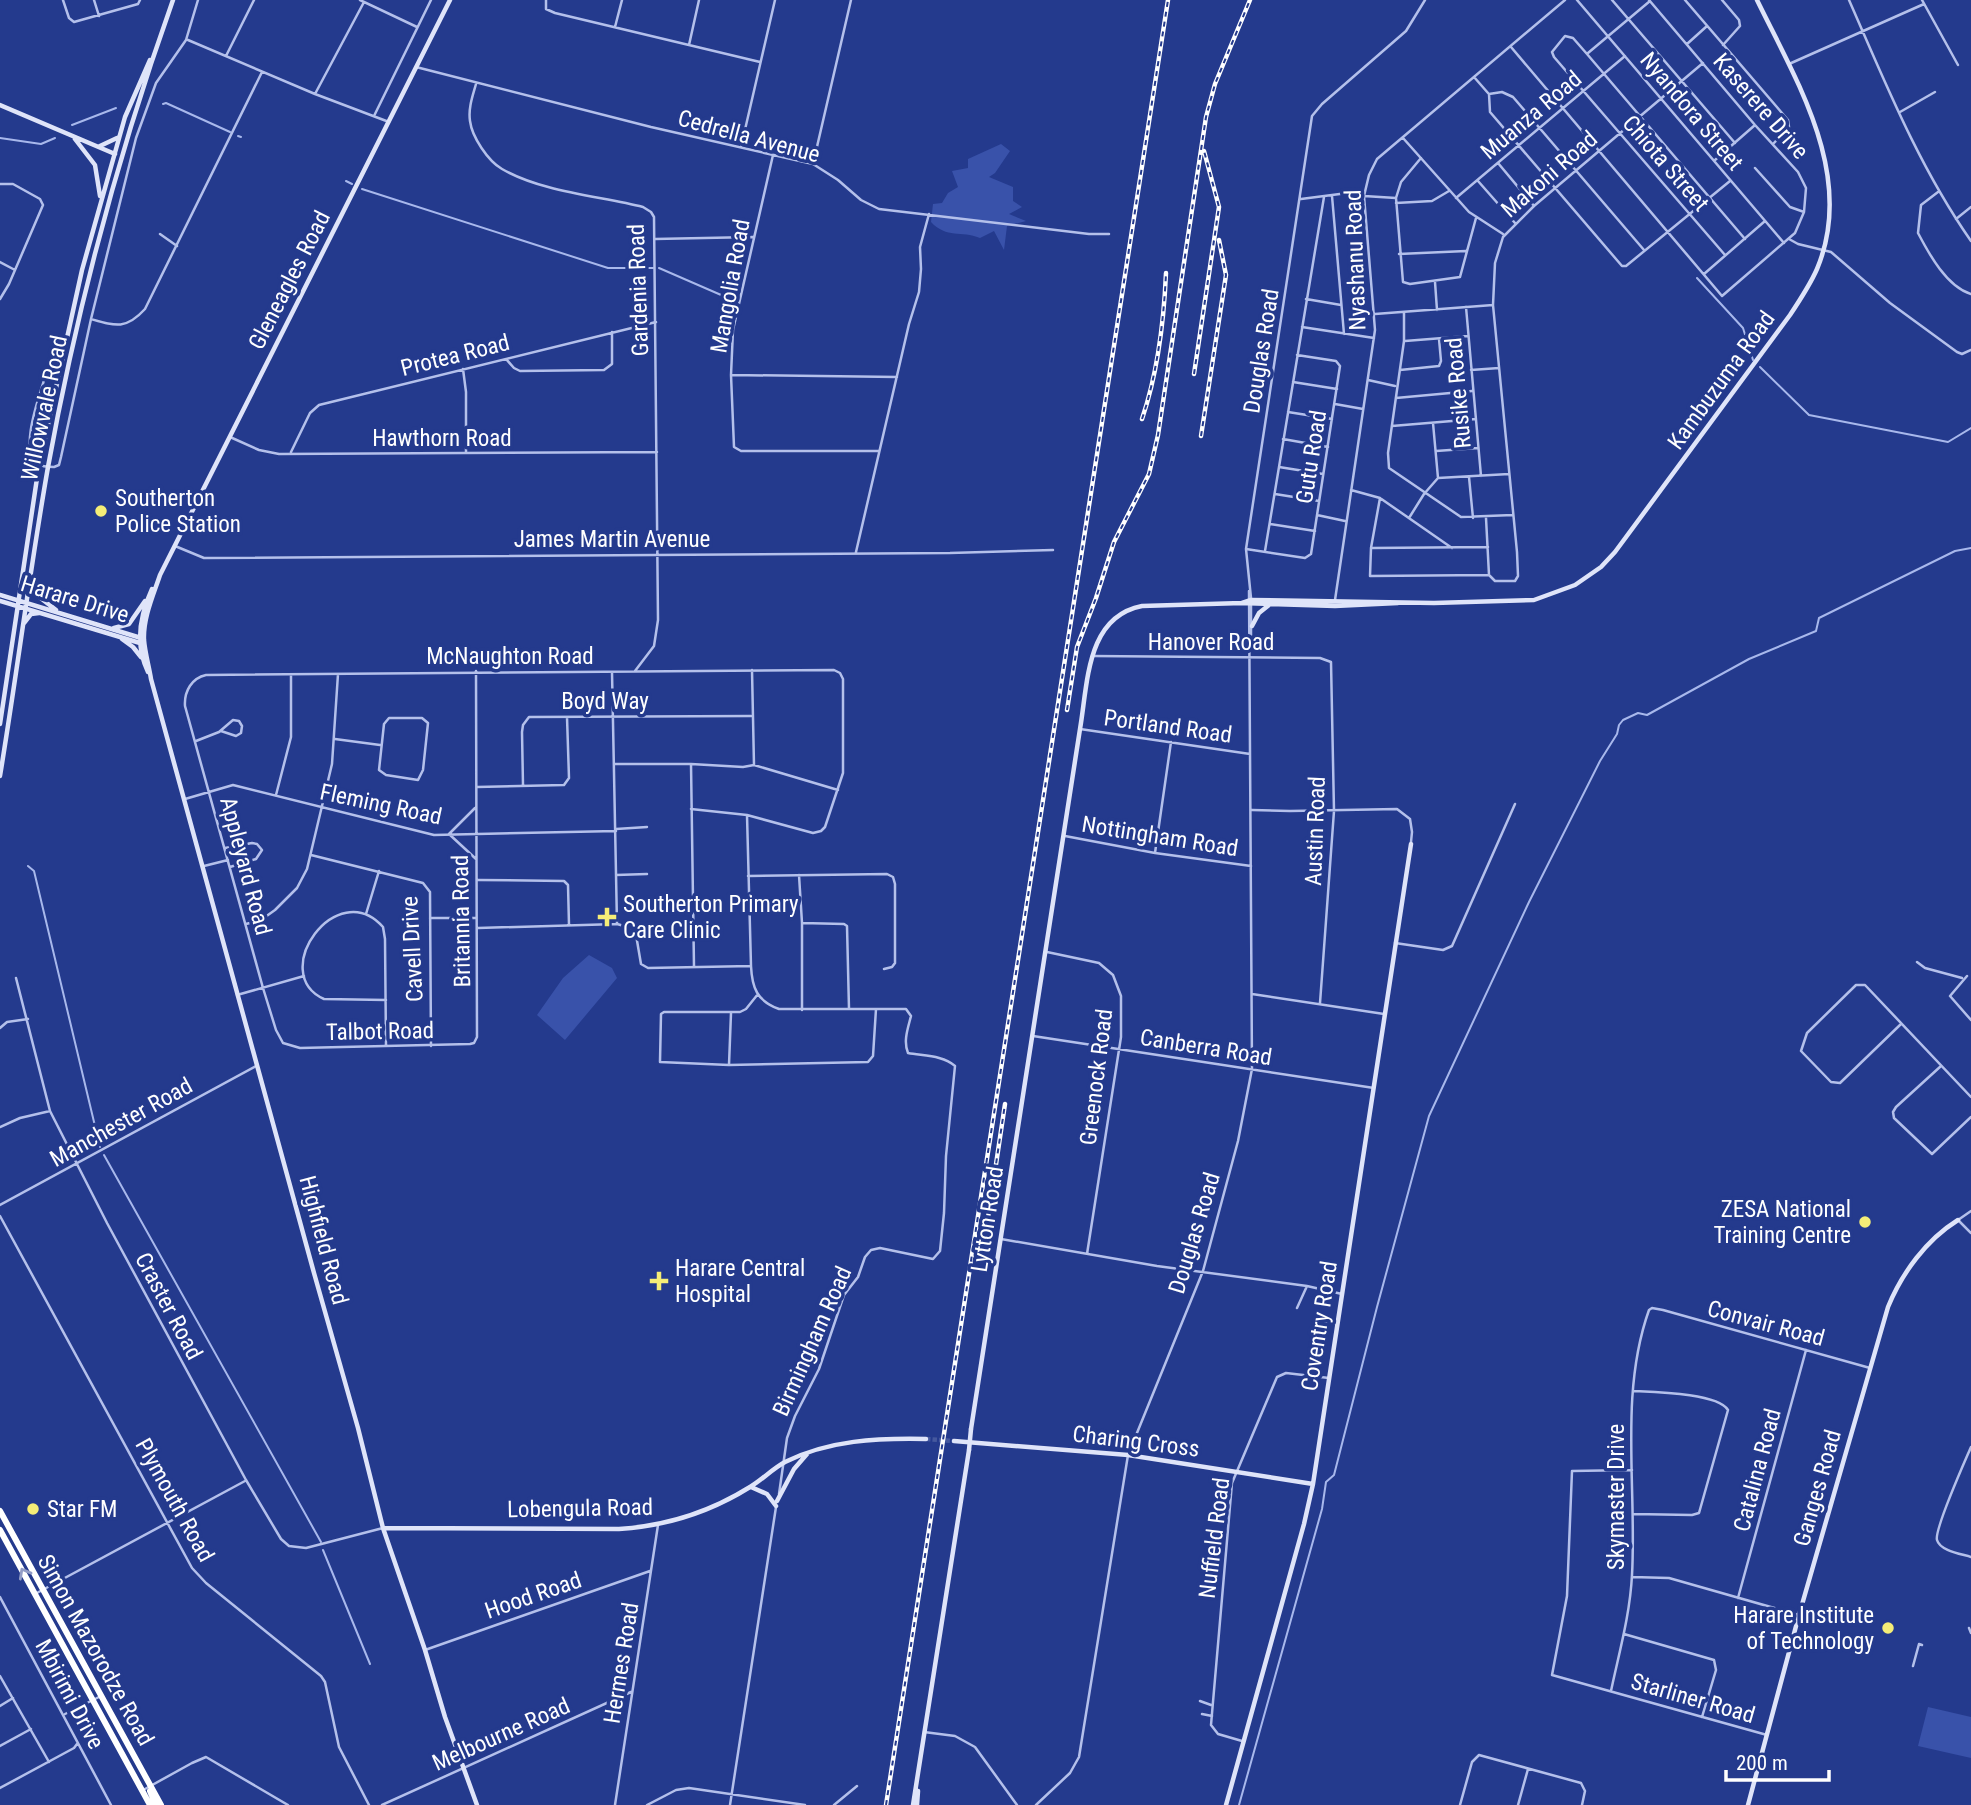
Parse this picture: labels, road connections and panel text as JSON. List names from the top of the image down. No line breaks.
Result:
{"streets":{"highway":["Simon Mazorodze Road"],"street":["Kaserere Drive","Nyandora Street","Muanza Road","Cedrella Avenue","Chiota Street","Makoni Road","Nyashanu Road","Gleneagles Road","Mangolia Road","Gardenia Road","Douglas Road","Protea Road","Kambuzuma Road","Rusike Road","Willowvale Road","Hawthorn Road","Gutu Road","James Martin Avenue","Harare Drive","Hanover Road","McNaughton Road","Boyd Way","Portland Road","Fleming Road","Austin Road","Nottingham Road","Appleyard Road","Britannia Road","Cavell Drive","Talbot Road","Canberra Road","Greenock Road","Manchester Road","Lytton Road","Highfield Road","Craster Road","Convair Road","Coventry Road","Birmingham Road","Charing Cross","Catalina Road","Ganges Road","Skymaster Drive","Plymouth Road","Lobengula Road","Nuffield Road","Hood Road","Hermes Road","Mbirimi Drive","Starliner Road","Melbourne Road"]},"crossings":[["Kaserere Drive","Makoni Road"],["Nyandora Street","Muanza Road"],["Nyandora Street","Makoni Road"],["Muanza Road","Chiota Street"],["Cedrella Avenue","Gleneagles Road"],["Cedrella Avenue","Mangolia Road"],["Cedrella Avenue","Gardenia Road"],["Chiota Street","Makoni Road"],["Nyashanu Road","Kambuzuma Road"],["Gleneagles Road","Hawthorn Road"],["Gleneagles Road","James Martin Avenue"],["Gleneagles Road","Harare Drive"],["Gleneagles Road","Highfield Road"],["Gardenia Road","Protea Road"],["Gardenia Road","Hawthorn Road"],["Gardenia Road","James Martin Avenue"],["Gardenia Road","McNaughton Road"],["Douglas Road","Kambuzuma Road"],["Douglas Road","Hanover Road"],["Douglas Road","Portland Road"],["Douglas Road","Nottingham Road"],["Douglas Road","Canberra Road"],["Douglas Road","Charing Cross"],["Protea Road","Hawthorn Road"],["Kambuzuma Road","Hanover Road"],["Kambuzuma Road","Lytton Road"],["Willowvale Road","Harare Drive"],["Harare Drive","Highfield Road"],["Hanover Road","Austin Road"],["Hanover Road","Lytton Road"],["McNaughton Road","Appleyard Road"],["McNaughton Road","Britannia Road"],["Portland Road","Lytton Road"],["Fleming Road","Appleyard Road"],["Fleming Road","Britannia Road"],["Fleming Road","Highfield Road"],["Nottingham Road","Lytton Road"],["Appleyard Road","Talbot Road"],["Britannia Road","Talbot Road"],["Cavell Drive","Talbot Road"],["Canberra Road","Greenock Road"],["Canberra Road","Lytton Road"],["Canberra Road","Coventry Road"],["Greenock Road","Lytton Road"],["Manchester Road","Highfield Road"],["Manchester Road","Craster Road"],["Highfield Road","Craster Road"],["Highfield Road","Lobengula Road"],["Highfield Road","Hood Road"],["Highfield Road","Melbourne Road"],["Craster Road","Lobengula Road"],["Convair Road","Catalina Road"],["Convair Road","Ganges Road"],["Convair Road","Skymaster Drive"],["Coventry Road","Charing Cross"],["Coventry Road","Nuffield Road"],["Birmingham Road","Lobengula Road"],["Charing Cross","Nuffield Road"],["Ganges Road","Starliner Road"],["Skymaster Drive","Starliner Road"],["Lobengula Road","Hermes Road"],["Hood Road","Hermes Road"],["Hermes Road","Melbourne Road"]],"places":{"other":["Southerton Police Station","ZESA National Training Centre","Star FM","Harare Institute of Technology"],"health":["Southerton Primary Care Clinic","Harare Central Hospital"]},"scale_bar":"200 m"}
